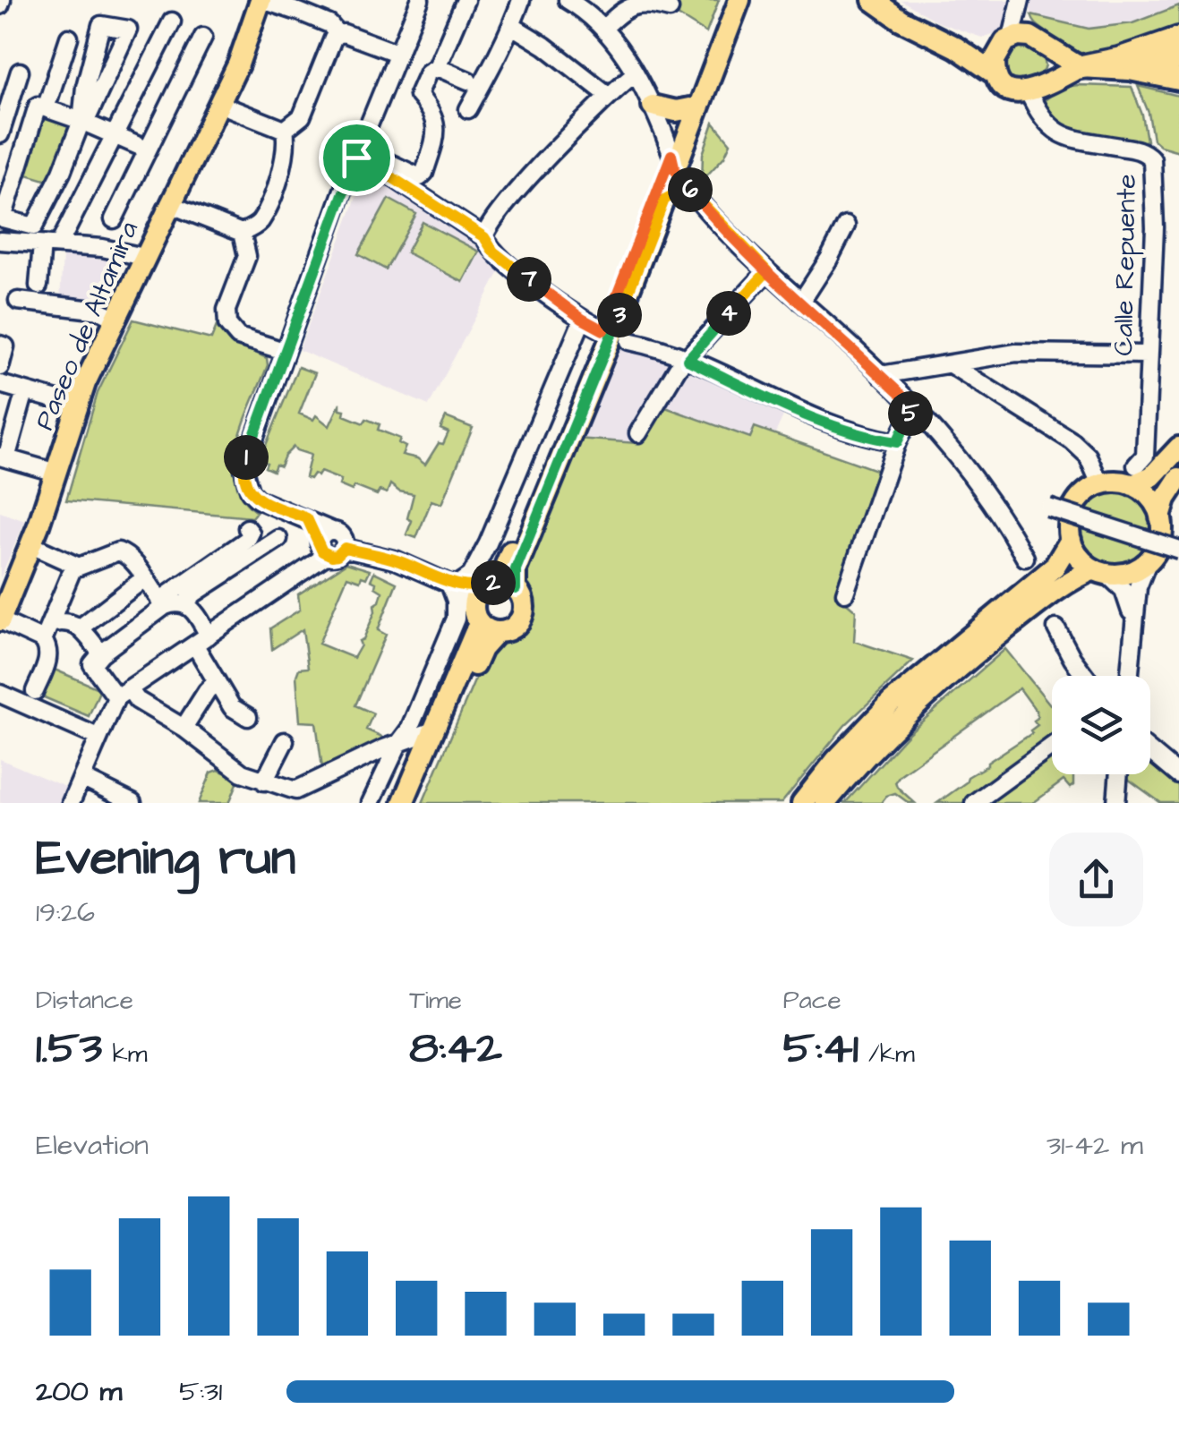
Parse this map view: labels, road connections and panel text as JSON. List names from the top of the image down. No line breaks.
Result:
{"streets":{"main road":["Paseo de Altamira"],"street":["Calle Repuente"]},"page":{"pins":["6","7","4","3","5","1","2"],"heading":["Evening run","19:26"],"stats":[["Distance","1.53 km"],["Time","8:42"],["Pace","5:41 /km"]],"chart":["Elevation","31–42 m"],"list":[{"name":"200 m","note":"5:31"}]}}
